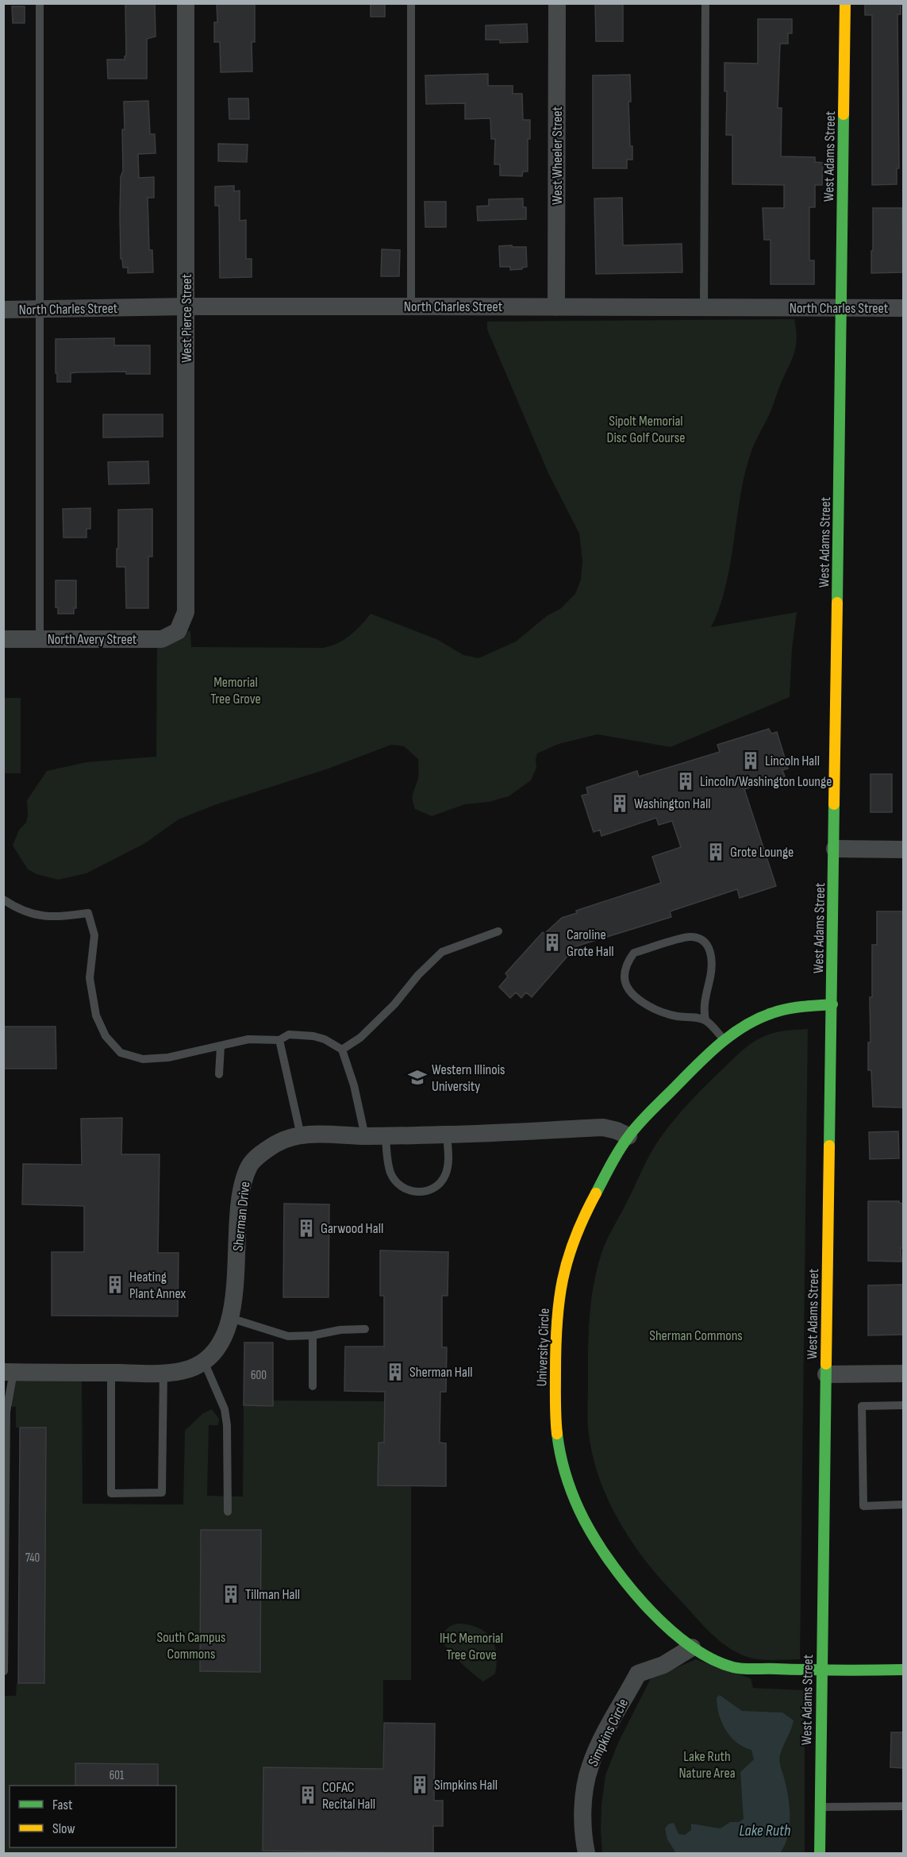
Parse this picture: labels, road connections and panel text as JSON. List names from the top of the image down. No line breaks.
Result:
{"streets":{"street":["West Wheeler Street","West Adams Street","North Charles Street","West Pierce Street","North Avery Street","Sherman Drive","University Circle","Simpkins Circle"]},"crossings":[["West Wheeler Street","North Charles Street"],["West Adams Street","North Charles Street"],["West Adams Street","University Circle"],["North Charles Street","West Pierce Street"],["West Pierce Street","North Avery Street"],["Sherman Drive","University Circle"],["University Circle","Simpkins Circle"]],"water":["Lake Ruth"],"parks":["Sipolt Memorial Disc Golf Course","Memorial Tree Grove","Sherman Commons","South Campus Commons","IHC Memorial Tree Grove","Lake Ruth Nature Area"],"places":{"building":["Lincoln Hall","Lincoln/Washington Lounge","Washington Hall","Grote Lounge","Caroline Grote Hall","Garwood Hall","Heating Plant Annex","Sherman Hall","Tillman Hall","Simpkins Hall","COFAC Recital Hall"],"school or university":["Western Illinois University"]},"house_numbers":["600","740","601"],"legend":["Fast","Slow"]}
